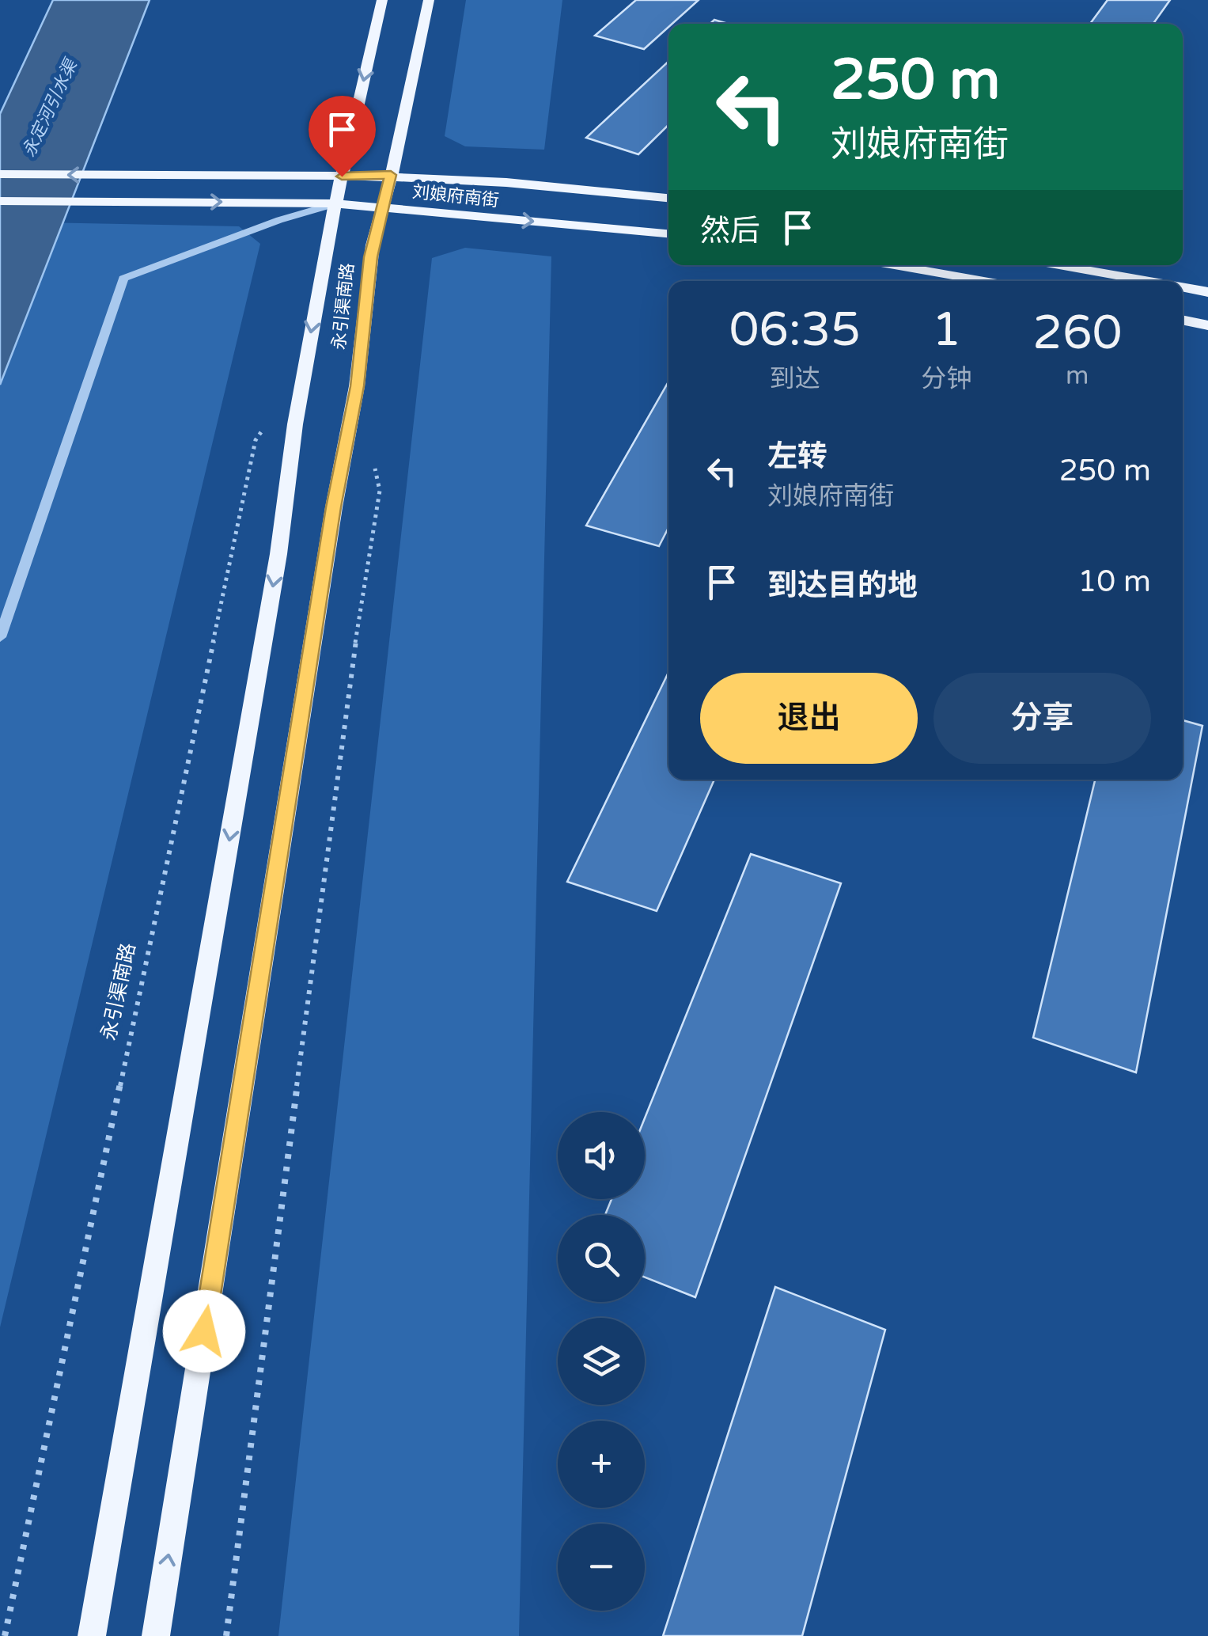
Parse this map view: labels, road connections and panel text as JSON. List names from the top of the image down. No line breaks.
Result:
{"streets":{"main road":["刘娘府南街","永引渠南路"]},"crossings":[["刘娘府南街","永引渠南路"]],"water":["永定河引水渠"],"page":{"turn":["250 m","刘娘府南街"],"then":"然后","eta":["06:35","到达","1","分钟","260","m"],"list":[{"name":"左转","note":"刘娘府南街","value":"250 m"},{"name":"到达目的地","value":"10 m"}],"buttons":["退出","分享"],"map_buttons":["+","−"]}}
